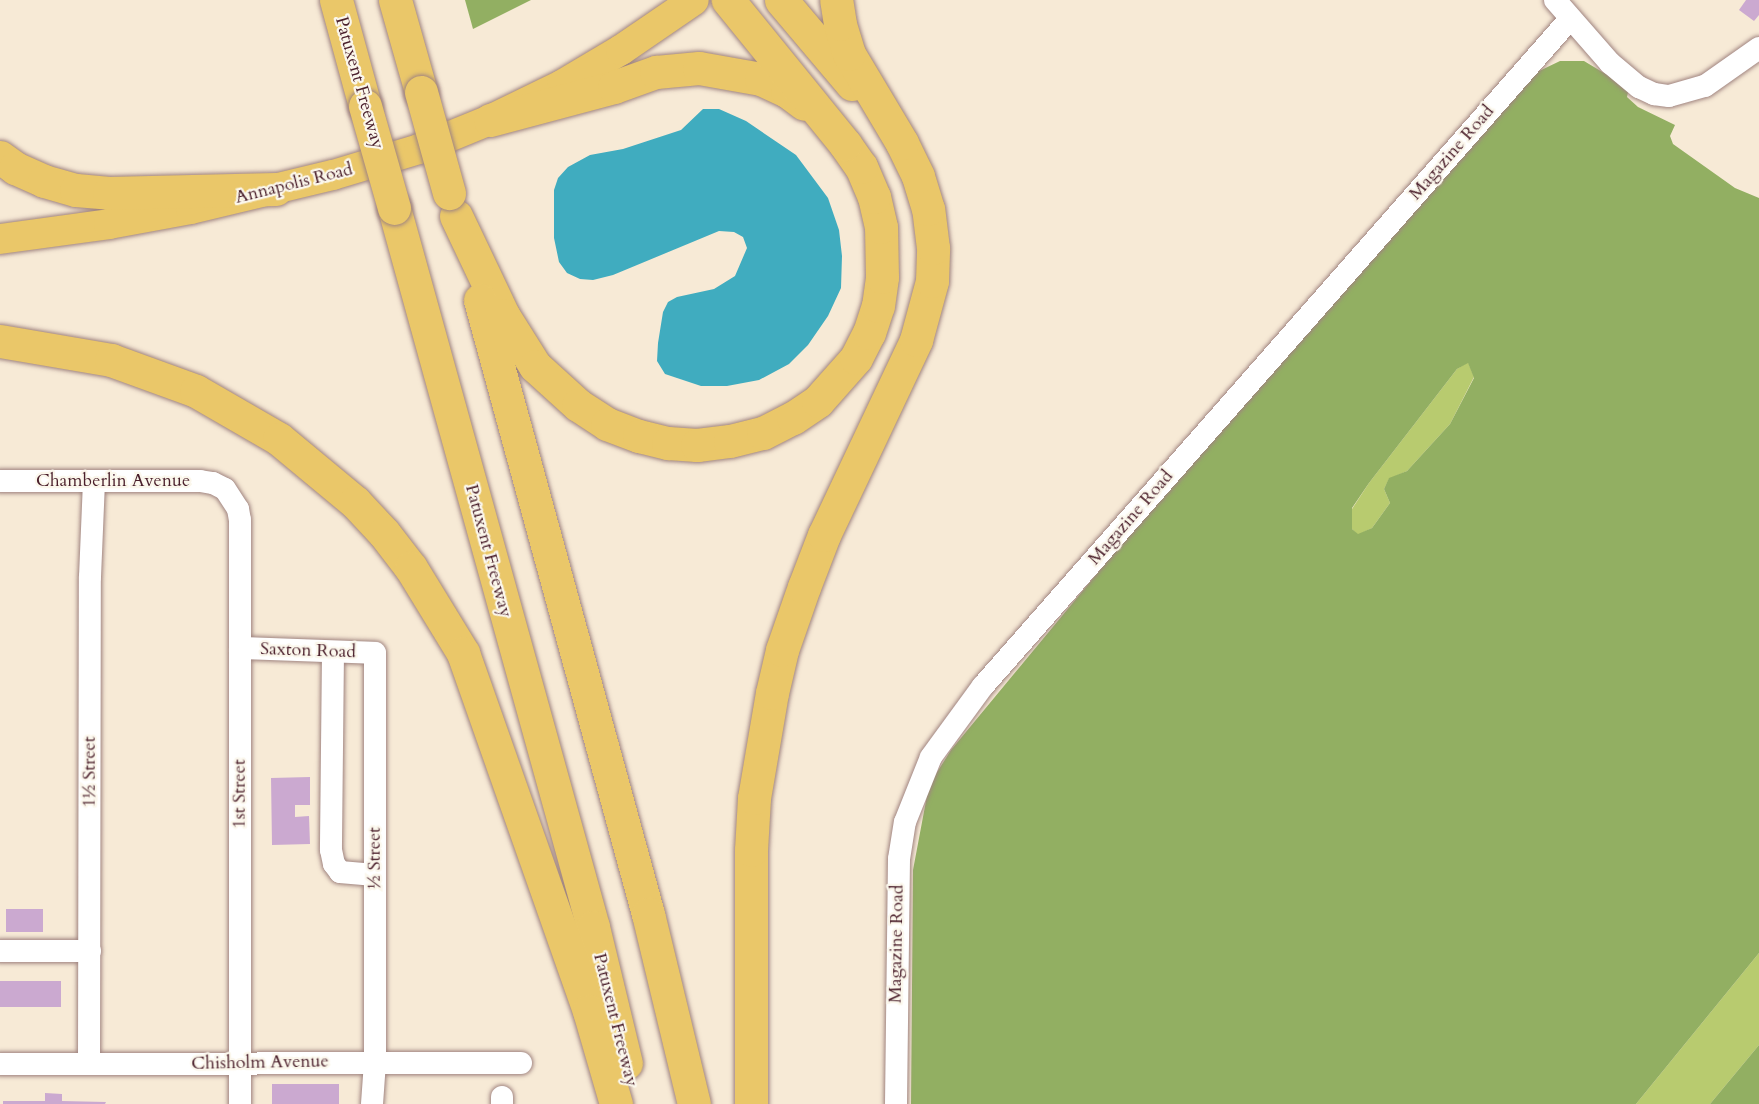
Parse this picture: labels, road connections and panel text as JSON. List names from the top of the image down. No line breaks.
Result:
{"streets":{"highway":["Patuxent Freeway"],"main road":["Annapolis Road"],"street":["Magazine Road","Chamberlin Avenue","Saxton Road","1½ Street","1st Street","½ Street","Chisholm Avenue"]},"crossings":[["Chamberlin Avenue","1½ Street"],["Chamberlin Avenue","1st Street"],["Saxton Road","1st Street"],["Saxton Road","½ Street"],["1½ Street","Chisholm Avenue"],["1st Street","Chisholm Avenue"],["½ Street","Chisholm Avenue"]]}
